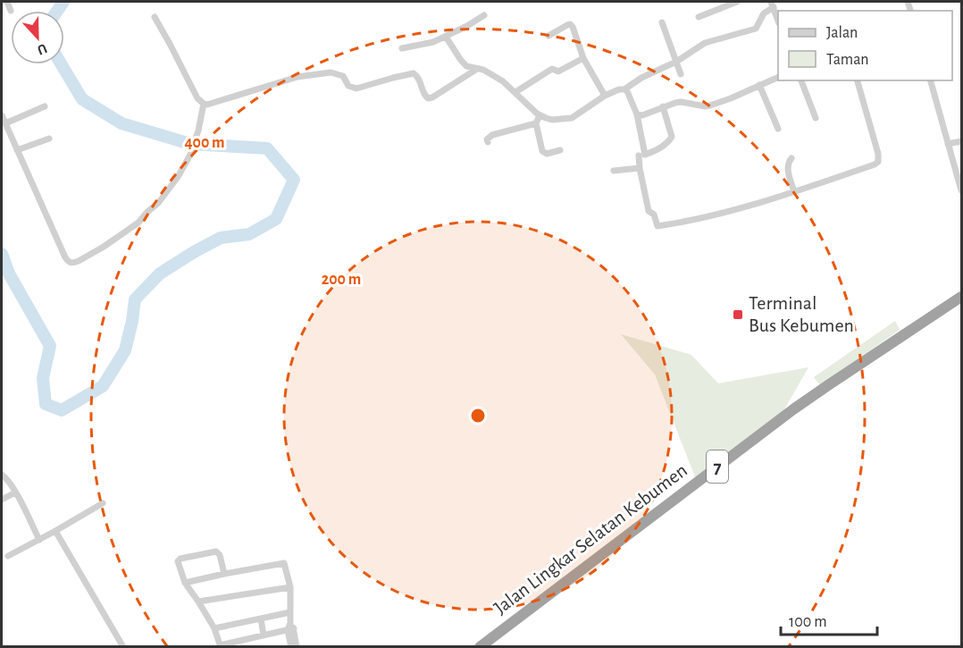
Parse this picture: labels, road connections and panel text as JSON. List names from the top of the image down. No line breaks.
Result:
{"streets":{"highway":["7","Jalan Lingkar Selatan Kebumen"]},"places":{"transit":["Terminal Bus Kebumen"]},"legend":["Jalan","Taman"],"scale_bar":"100 m","north":"bottom","rings":["400 m","200 m"]}
